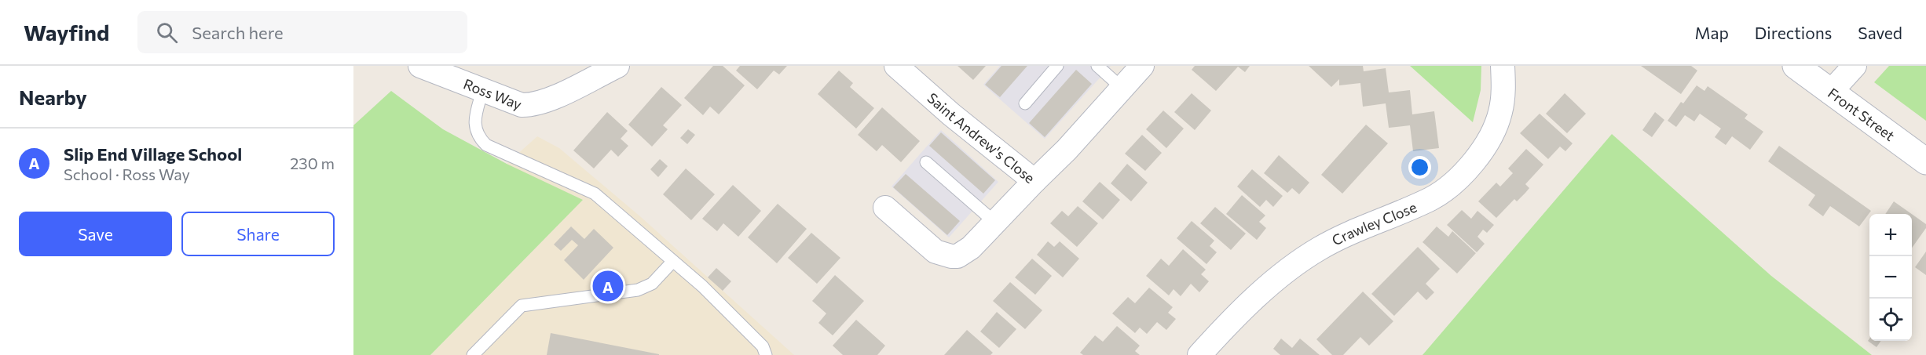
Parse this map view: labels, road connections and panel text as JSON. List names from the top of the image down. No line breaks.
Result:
{"streets":{"street":["Ross Way","Front Street","Saint Andrew's Close","Crawley Close"]},"page":{"header":"Wayfind","search":"Search here","nav":["Map","Directions","Saved"],"heading":"Nearby","list":[{"mark":"A","name":"Slip End Village School","note":"School · Ross Way","value":"230 m"}],"buttons":["Save","Share"],"map_buttons":["+","−"],"pins":"A"}}
